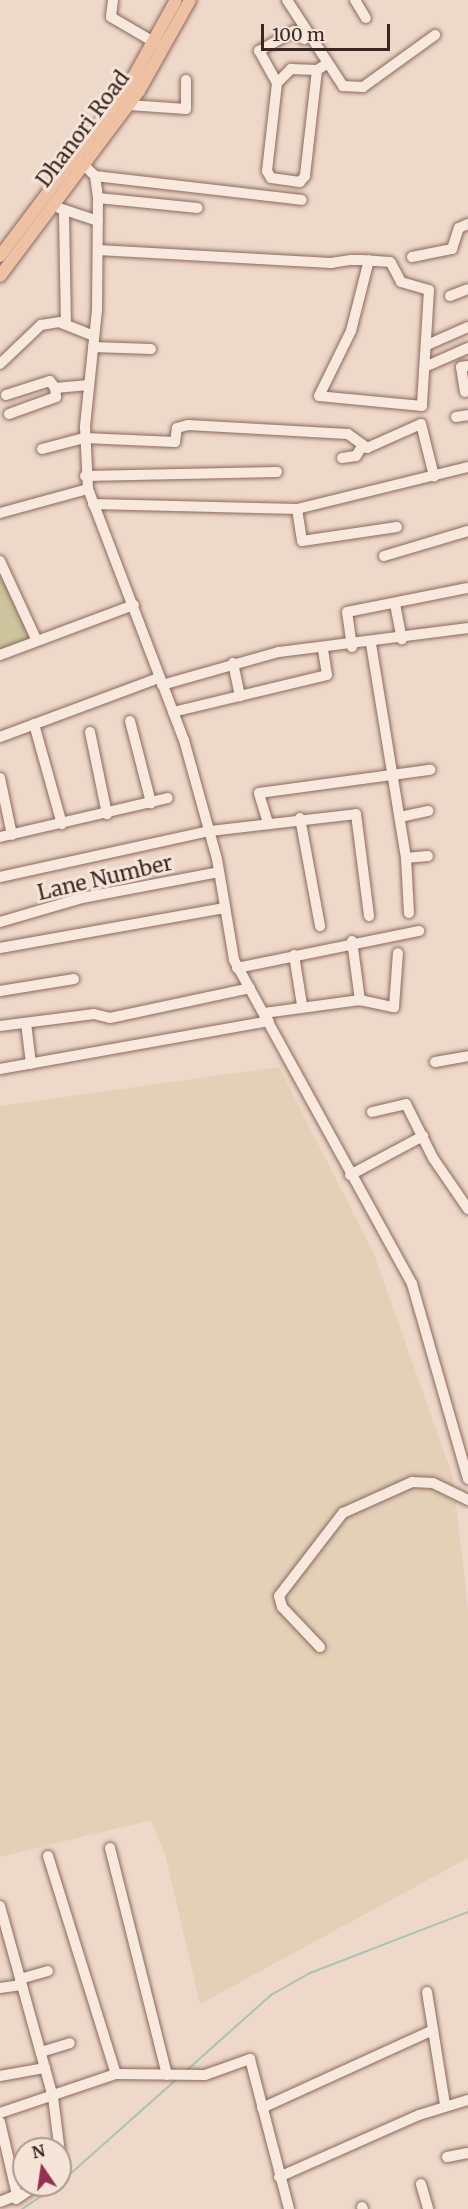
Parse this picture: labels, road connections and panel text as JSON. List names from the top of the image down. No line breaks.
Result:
{"streets":{"main road":["Dhanori Road"],"street":["Lane Number"]},"scale_bar":"100 m","north":"top"}
